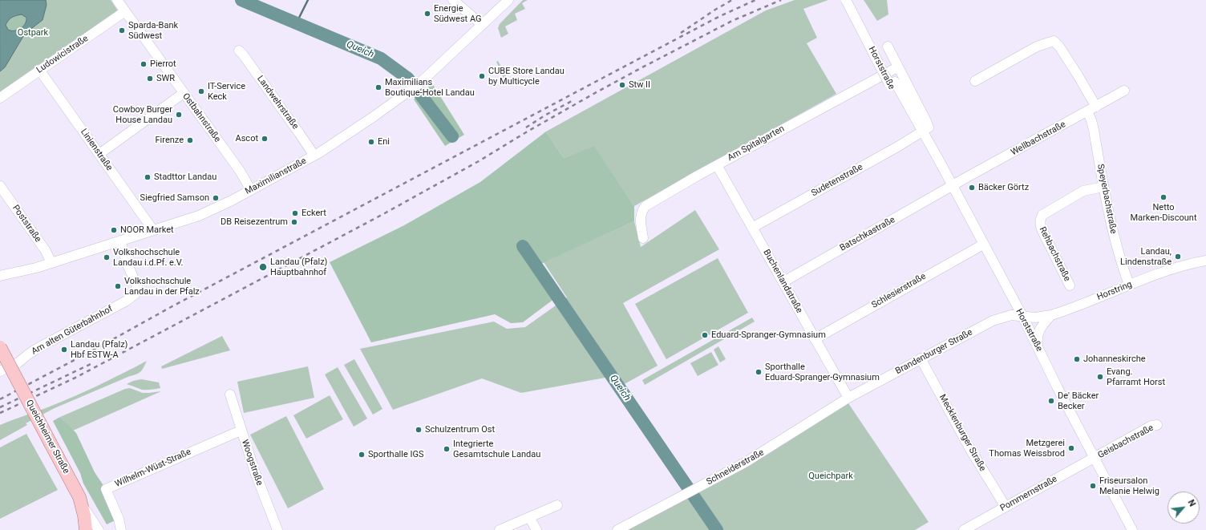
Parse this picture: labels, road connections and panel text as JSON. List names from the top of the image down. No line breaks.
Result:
{"streets":{"main road":["Queichheimer Straße"],"street":["Ludowicistraße","Horststraße","Landwehrstraße","Ostbahnstraße","Wellbachstraße","Am Spitalgarten","Linienstraße","Maximilianstraße","Sudetenstraße","Speyerbachstraße","Poststraße","Batschkastraße","Rehbachstraße","Buchenlandstraße","Schlesierstraße","Horstring","Am alten Güterbahnhof","Brandenburger Straße","Mecklenburger Straße","Geisbachstraße","Woogstraße","Schneiderstraße","Wilhelm-Wüst-Straße","Pommernstraße"]},"crossings":[["Ludowicistraße","Ostbahnstraße"],["Ludowicistraße","Linienstraße"],["Horststraße","Wellbachstraße"],["Horststraße","Am Spitalgarten"],["Horststraße","Sudetenstraße"],["Horststraße","Batschkastraße"],["Horststraße","Schlesierstraße"],["Horststraße","Horstring"],["Horststraße","Brandenburger Straße"],["Horststraße","Geisbachstraße"],["Horststraße","Pommernstraße"],["Landwehrstraße","Maximilianstraße"],["Ostbahnstraße","Maximilianstraße"],["Wellbachstraße","Speyerbachstraße"],["Wellbachstraße","Batschkastraße"],["Am Spitalgarten","Buchenlandstraße"],["Linienstraße","Maximilianstraße"],["Maximilianstraße","Poststraße"],["Maximilianstraße","Am alten Güterbahnhof"],["Sudetenstraße","Buchenlandstraße"],["Speyerbachstraße","Rehbachstraße"],["Speyerbachstraße","Horstring"],["Batschkastraße","Buchenlandstraße"],["Buchenlandstraße","Schlesierstraße"],["Buchenlandstraße","Brandenburger Straße"],["Buchenlandstraße","Schneiderstraße"],["Horstring","Brandenburger Straße"],["Brandenburger Straße","Mecklenburger Straße"],["Brandenburger Straße","Schneiderstraße"],["Mecklenburger Straße","Pommernstraße"],["Geisbachstraße","Pommernstraße"],["Woogstraße","Wilhelm-Wüst-Straße"]],"water":["Queich"],"parks":["Ostpark","Queichpark"],"places":["Energie Südwest AG","Sparda-Bank Südwest","Pierrot","CUBE Store Landau by Multicycle","SWR","Stw II","Maximilians Boutique-Hotel Landau","IT-Service Keck","Cowboy Burger House Landau","Ascot","Firenze","Eni","Stadttor Landau","Bäcker Görtz","Netto Marken-Discount","Siegfried Samson","Eckert","DB Reisezentrum","NOOR Market","Landau, Lindenstraße","Volkshochschule Landau i.d.Pf. e.V.","Landau (Pfalz) Hauptbahnhof","Volkshochschule Landau in der Pfalz","Eduard-Spranger-Gymnasium","Landau (Pfalz) Hbf ESTW-A","Johanneskirche","Sporthalle Eduard-Spranger-Gymnasium","Evang. Pfarramt Horst","De' Bäcker Becker","Schulzentrum Ost","Metzgerei Thomas Weissbrod","Integrierte Gesamtschule Landau","Sporthalle IGS","Friseursalon Melanie Helwig"],"north":"top right"}
